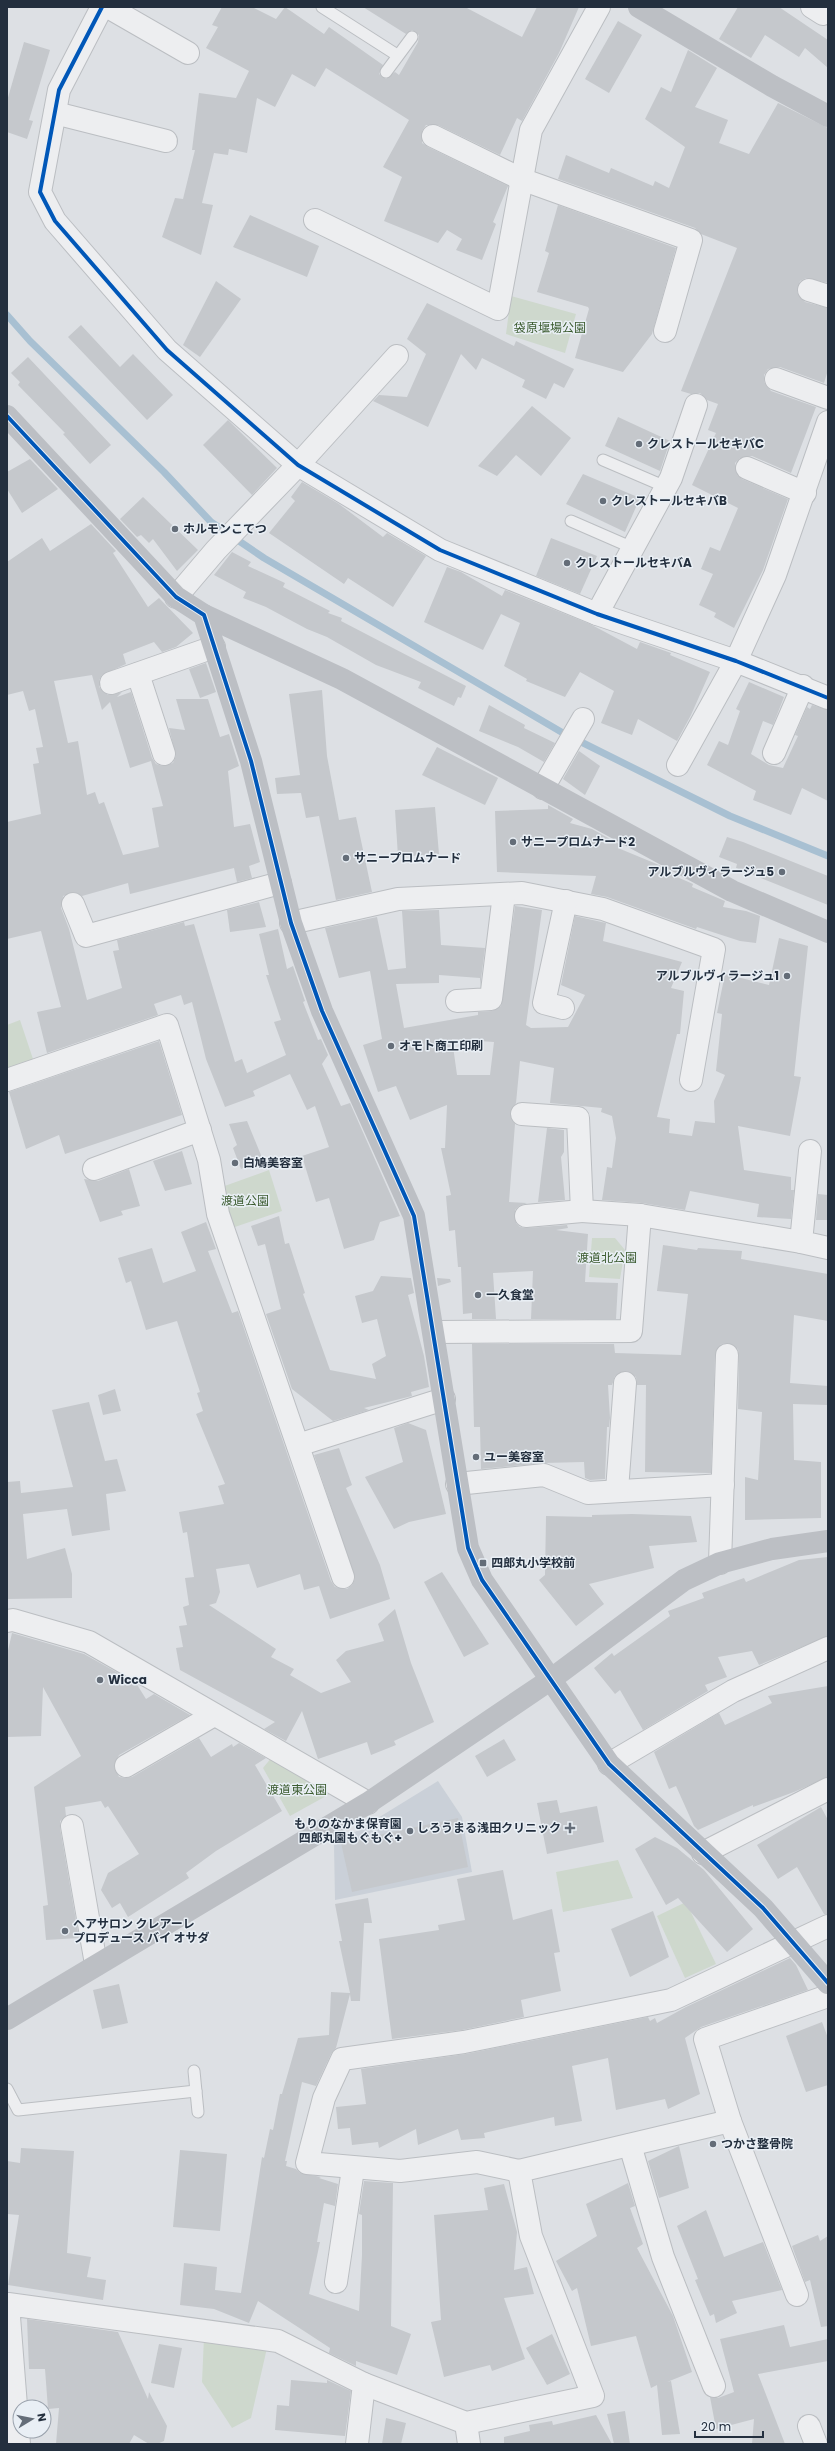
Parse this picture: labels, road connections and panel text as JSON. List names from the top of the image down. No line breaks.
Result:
{"parks":["袋原堰場公園","渡道公園","渡道北公園","渡道東公園"],"places":{"other":["クレストールセキバC","クレストールセキバB","ホルモンこてつ","クレストールセキバA","サニープロムナード2","サニープロムナード","アルブルヴィラージュ5","アルブルヴィラージュ1","オモト商工印刷","白鳩美容室","一久食堂","ユー美容室","Wicca","もりのなかま保育園 四郎丸園もぐもぐ+","ヘアサロン クレアーレ プロデュース バイ オサダ","つかさ整骨院"],"transit":["四郎丸小学校前"],"health":["しろうまる浅田クリニック"]},"scale_bar":"20 m","north":"right"}
